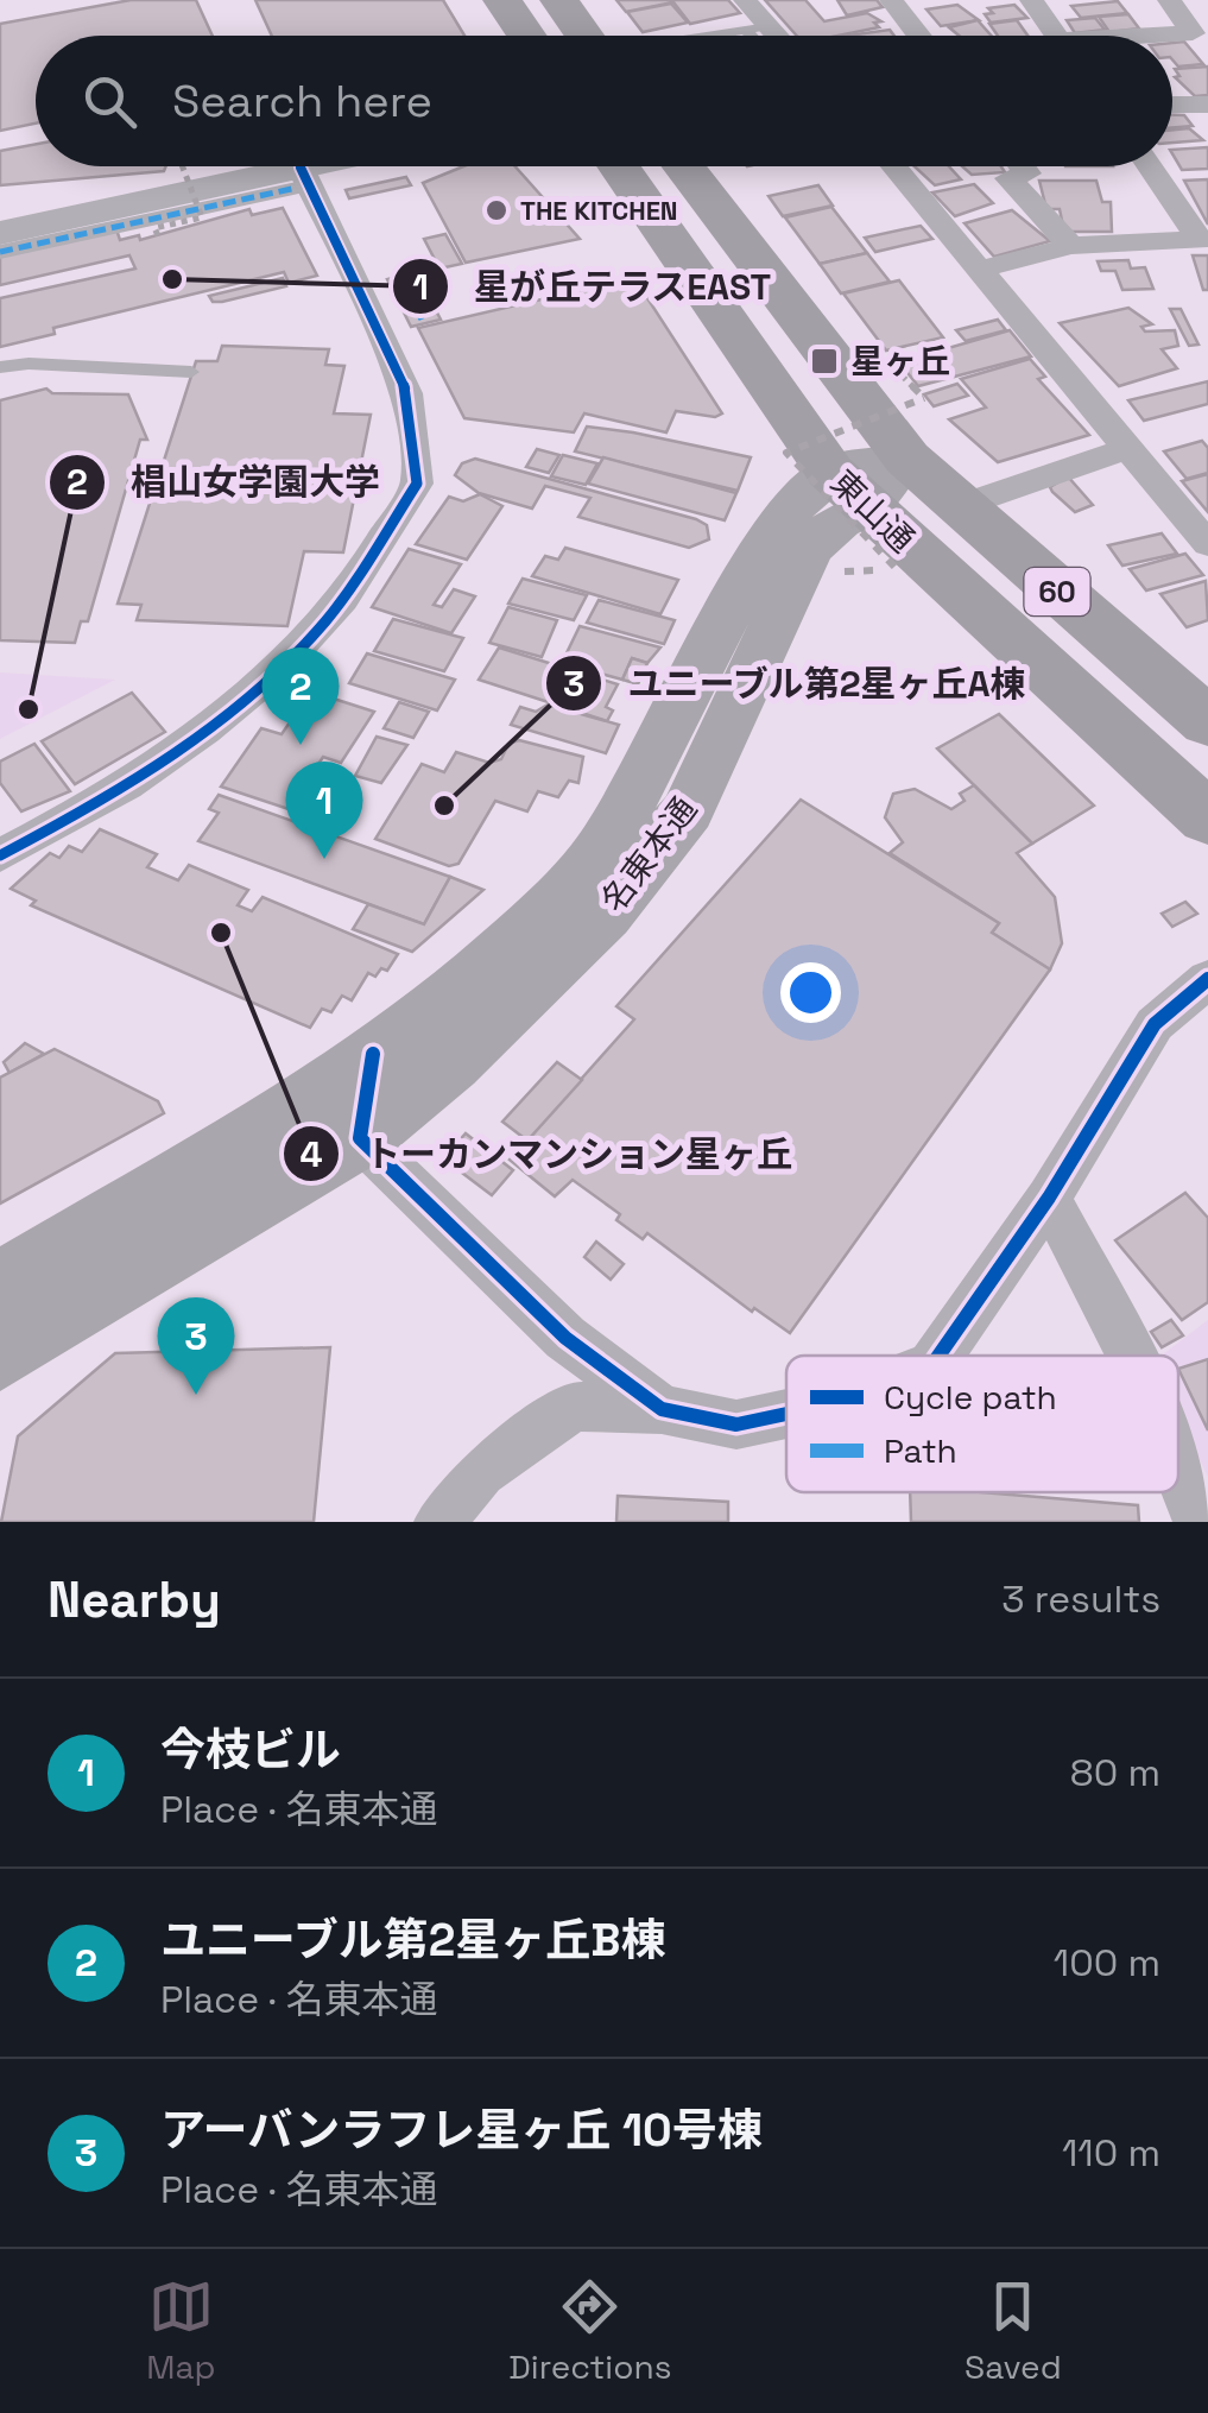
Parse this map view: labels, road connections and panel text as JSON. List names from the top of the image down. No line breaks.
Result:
{"streets":{"main road":["東山通","60","名東本通"]},"crossings":[["東山通","名東本通"]],"places":{"other":["THE KITCHEN","星が丘テラスEAST","椙山女学園大学","ユニーブル第2星ヶ丘A棟","トーカンマンション星ヶ丘"],"transit":["星ヶ丘"]},"legend":["Cycle path","Path"],"page":{"search":"Search here","pins":["2","1","3"],"heading":["Nearby","3 results"],"list":[{"mark":"1","name":"今枝ビル","note":"Place · 名東本通","value":"80 m"},{"mark":"2","name":"ユニーブル第2星ヶ丘B棟","note":"Place · 名東本通","value":"100 m"},{"mark":"3","name":"アーバンラフレ星ヶ丘 10号棟","note":"Place · 名東本通","value":"110 m"}],"nav":["Map","Directions","Saved"]}}
